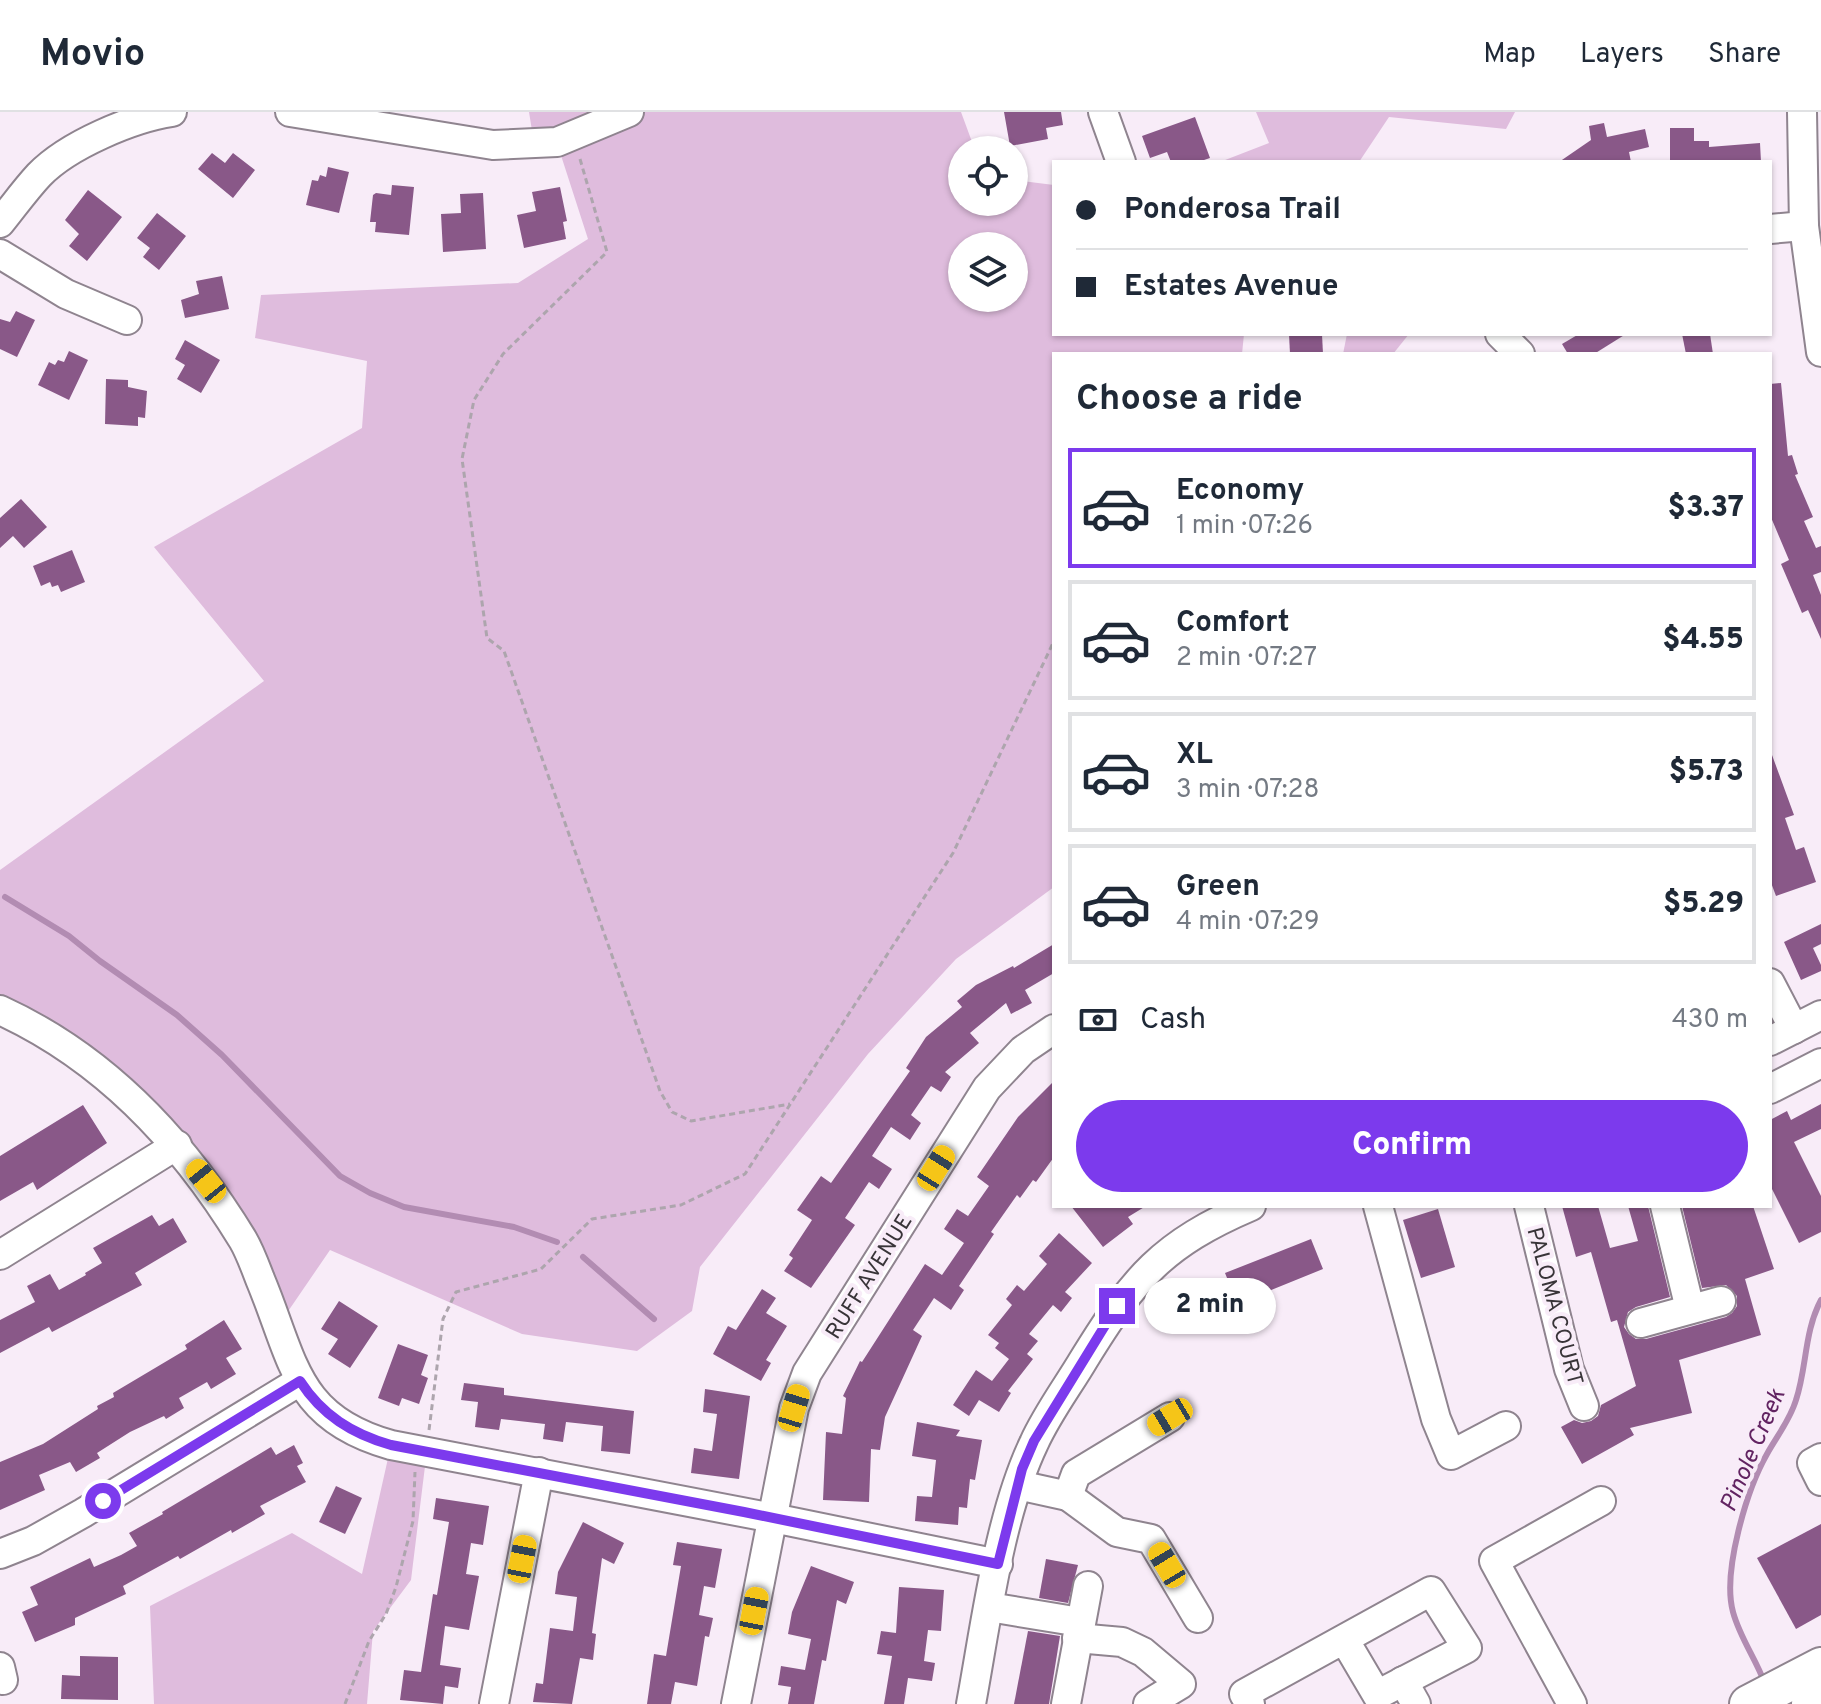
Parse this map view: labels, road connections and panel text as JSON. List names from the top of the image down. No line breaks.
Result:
{"streets":{"street":["RUFF AVENUE","PALOMA COURT"]},"water":["Pinole Creek"],"page":{"header":"Movio","nav":["Map","Layers","Share"],"banner":["Ponderosa Trail","Estates Avenue"],"heading":"Choose a ride","list":[{"name":"Economy","note":"1 min · 07:26","value":"$3.37"},{"name":"Comfort","note":"2 min · 07:27","value":"$4.55"},{"name":"XL","note":"3 min · 07:28","value":"$5.73"},{"name":"Green","note":"4 min · 07:29","value":"$5.29"}],"pay":["Cash","430 m"],"buttons":"Confirm","bubble":"2 min"}}
